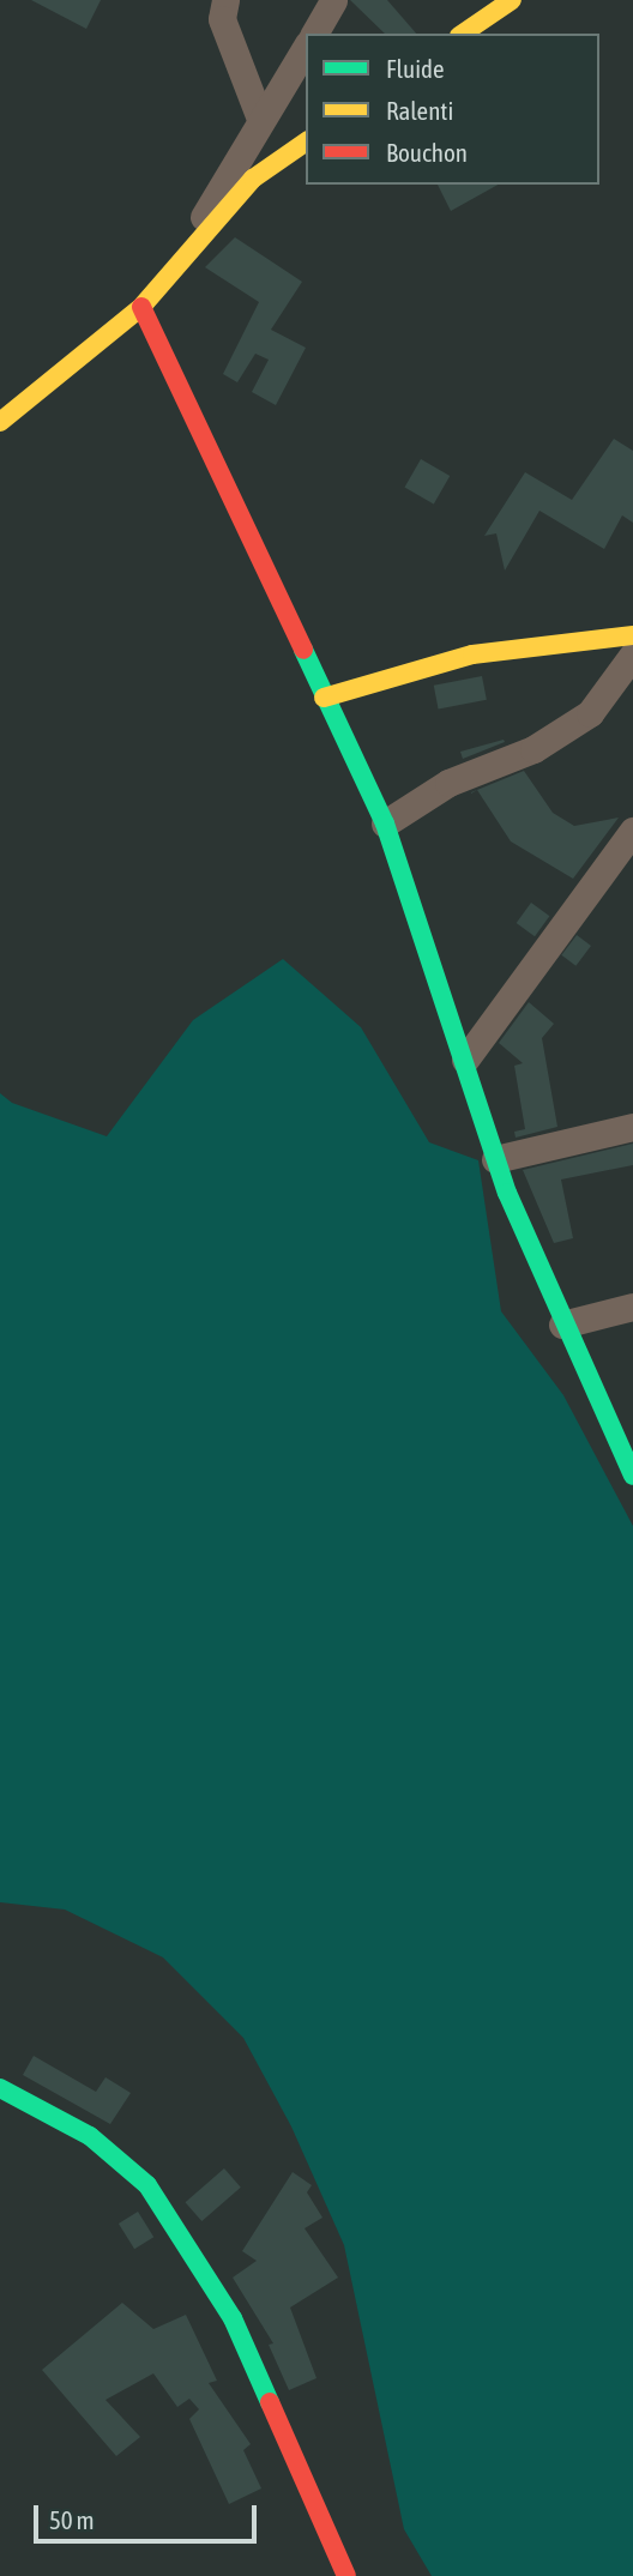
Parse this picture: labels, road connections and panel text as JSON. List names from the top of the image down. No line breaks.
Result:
{"legend":["Fluide","Ralenti","Bouchon"],"scale_bar":"50 m"}
